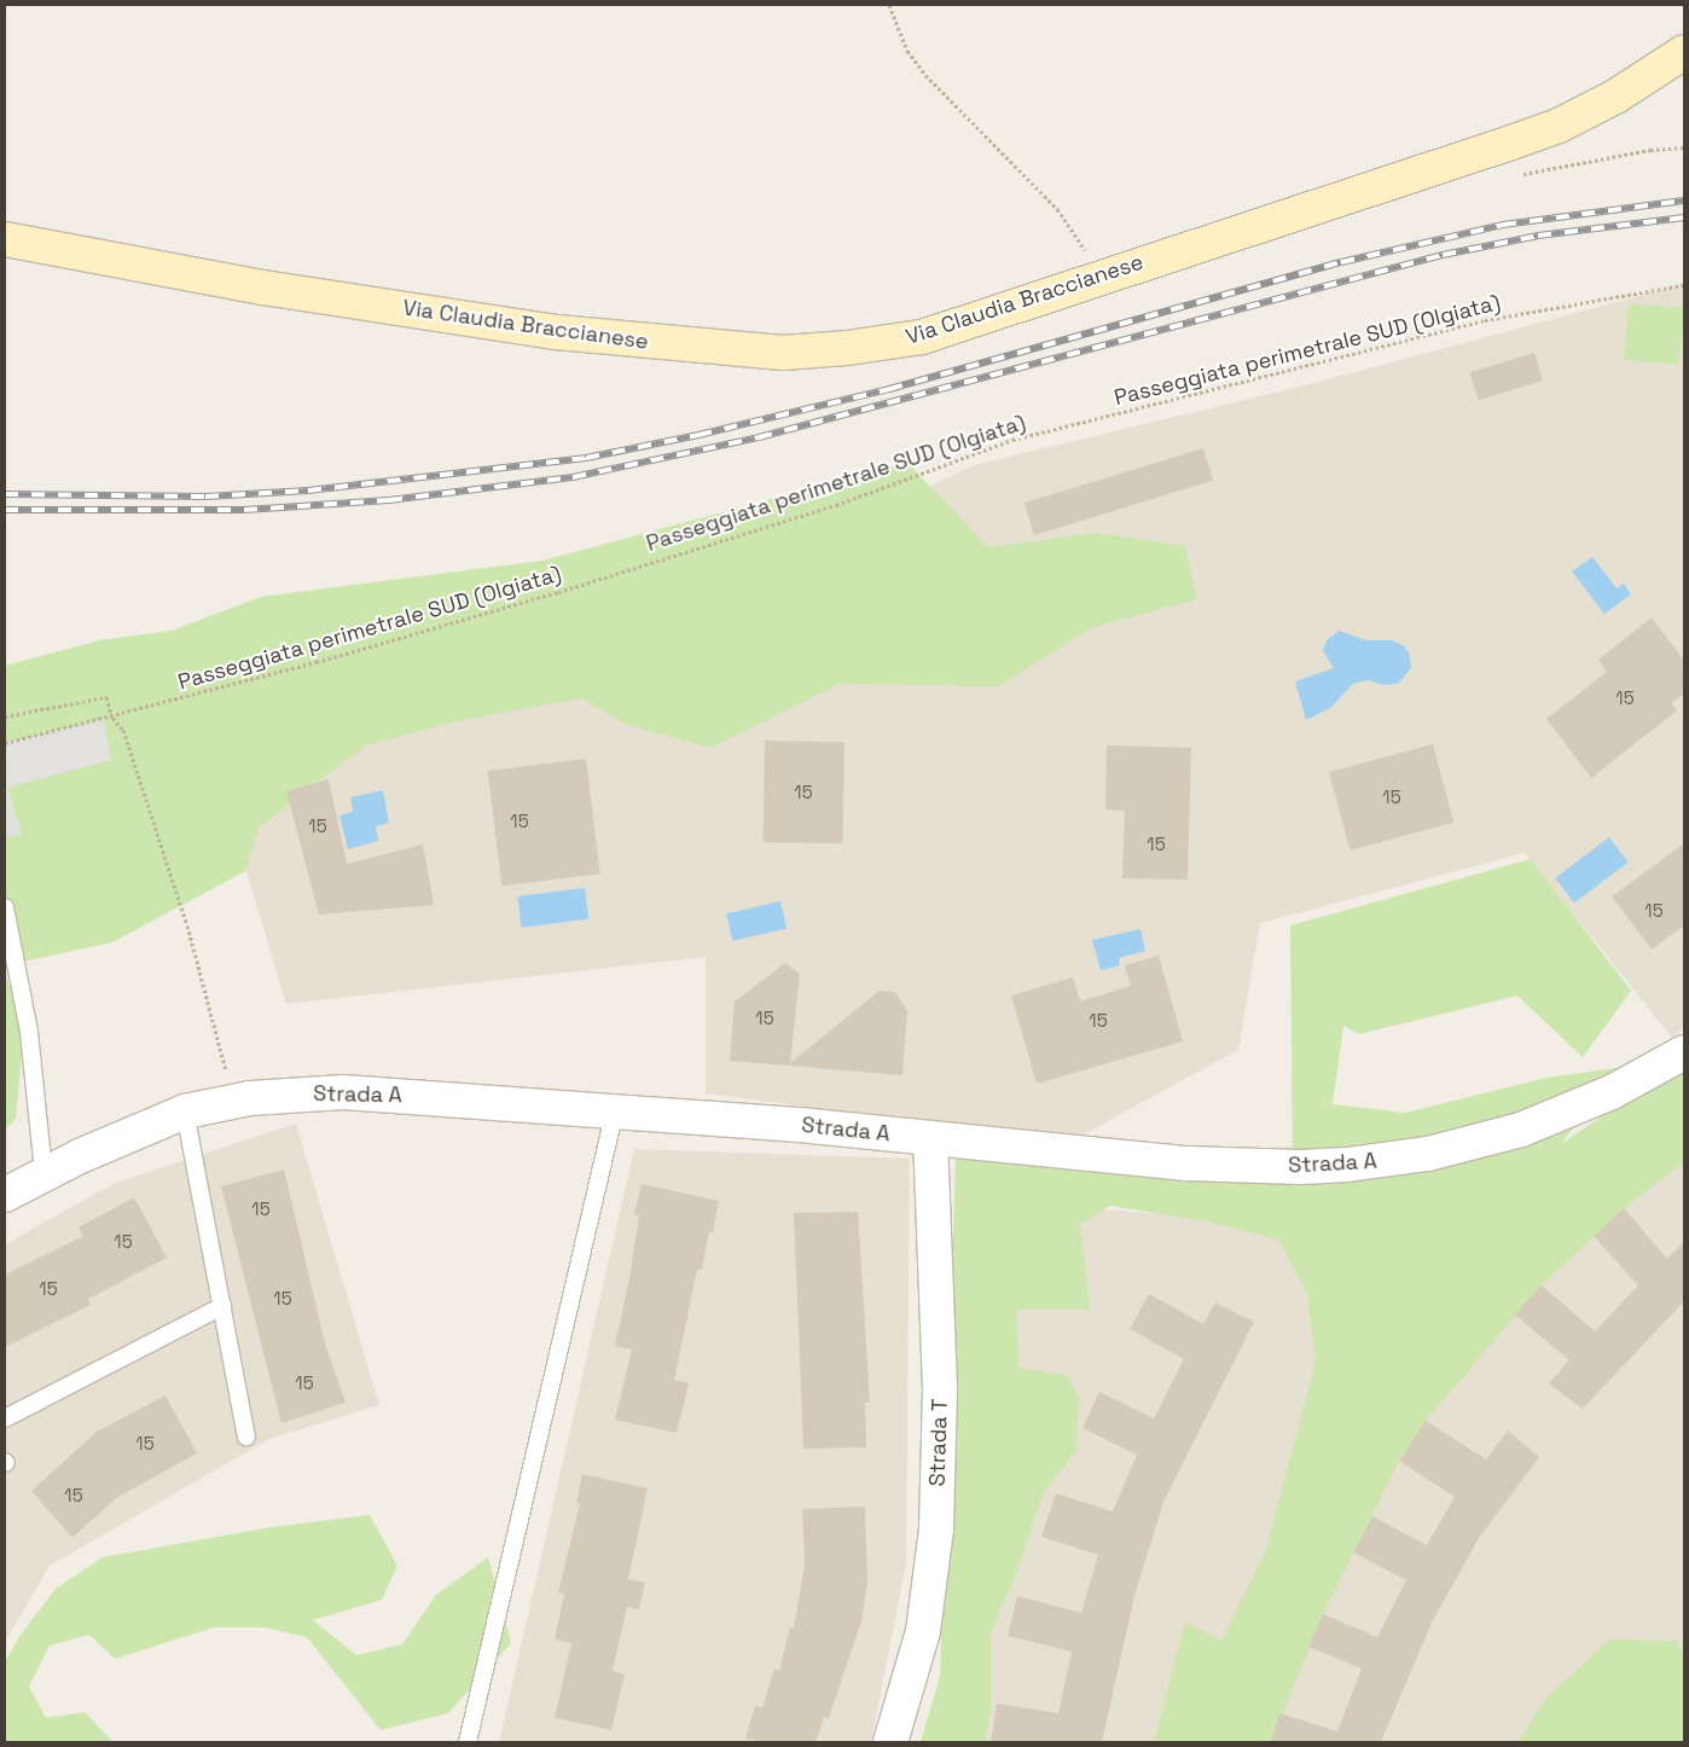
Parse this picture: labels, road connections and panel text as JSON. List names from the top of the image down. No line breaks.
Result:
{"streets":{"main road":["Via Claudia Braccianese"],"street":["Strada A","Strada T"],"path":["Passeggiata perimetrale SUD (Olgiata)"]},"crossings":[["Strada A","Strada T"]],"house_numbers":["15","15","15","15","15","15","15","15","15","15","15","15","15","15","15","15"]}
